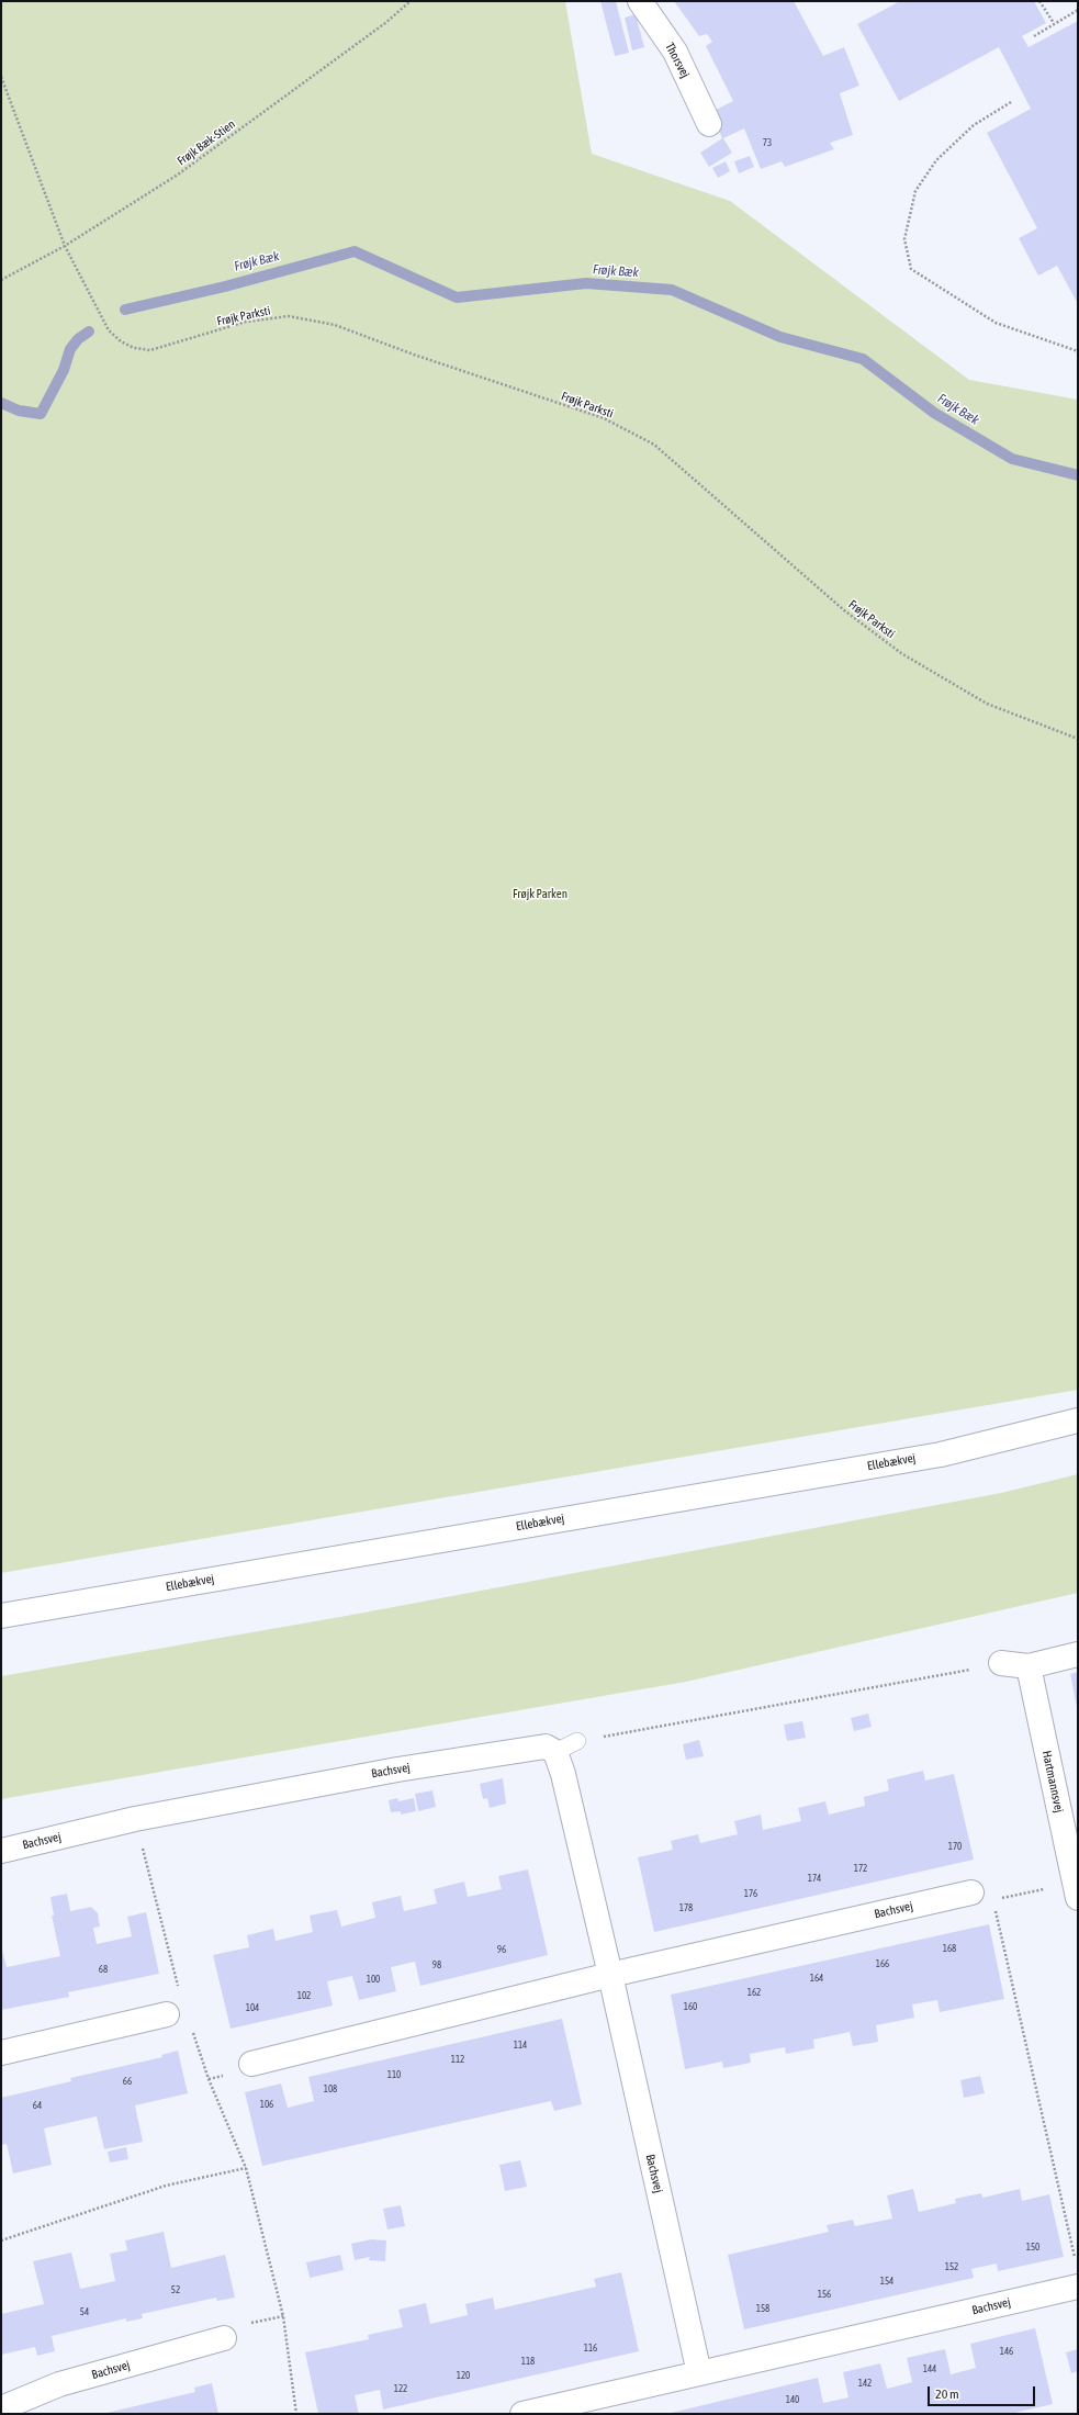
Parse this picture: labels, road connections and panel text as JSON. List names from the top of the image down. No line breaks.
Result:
{"streets":{"street":["Thorsvej","Ellebækvej","Bachsvej","Hartmannsvej"],"path":["Frøjk Bæk-Stien","Frøjk Parksti"]},"crossings":[["Frøjk Bæk-Stien","Frøjk Parksti"]],"water":["Frøjk Bæk"],"parks":["Frøjk Parken"],"house_numbers":["73","170","172","174","176","178","168","96","166","98","68","164","100","162","102","160","104","114","112","110","66","108","106","64","150","152","154","52","156","158","54","116","146","118","144","120","142","122","140"],"scale_bar":"20 m"}
